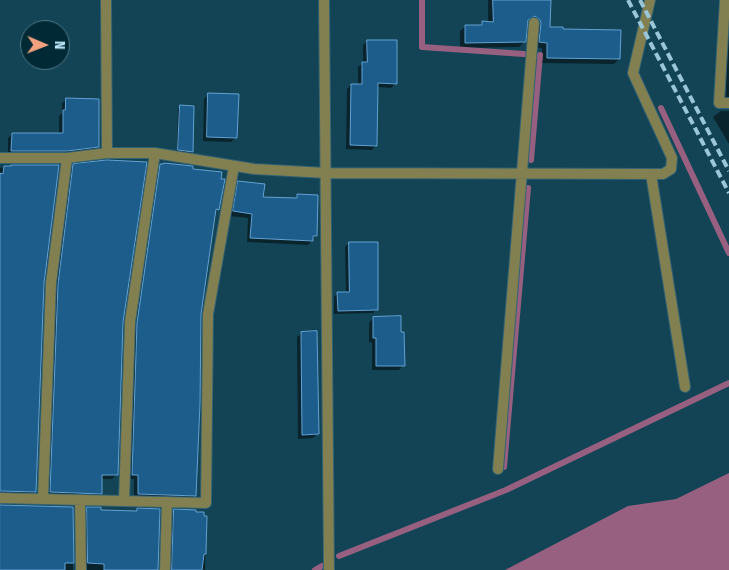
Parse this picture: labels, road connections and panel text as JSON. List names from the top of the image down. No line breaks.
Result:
{"north":"right"}
